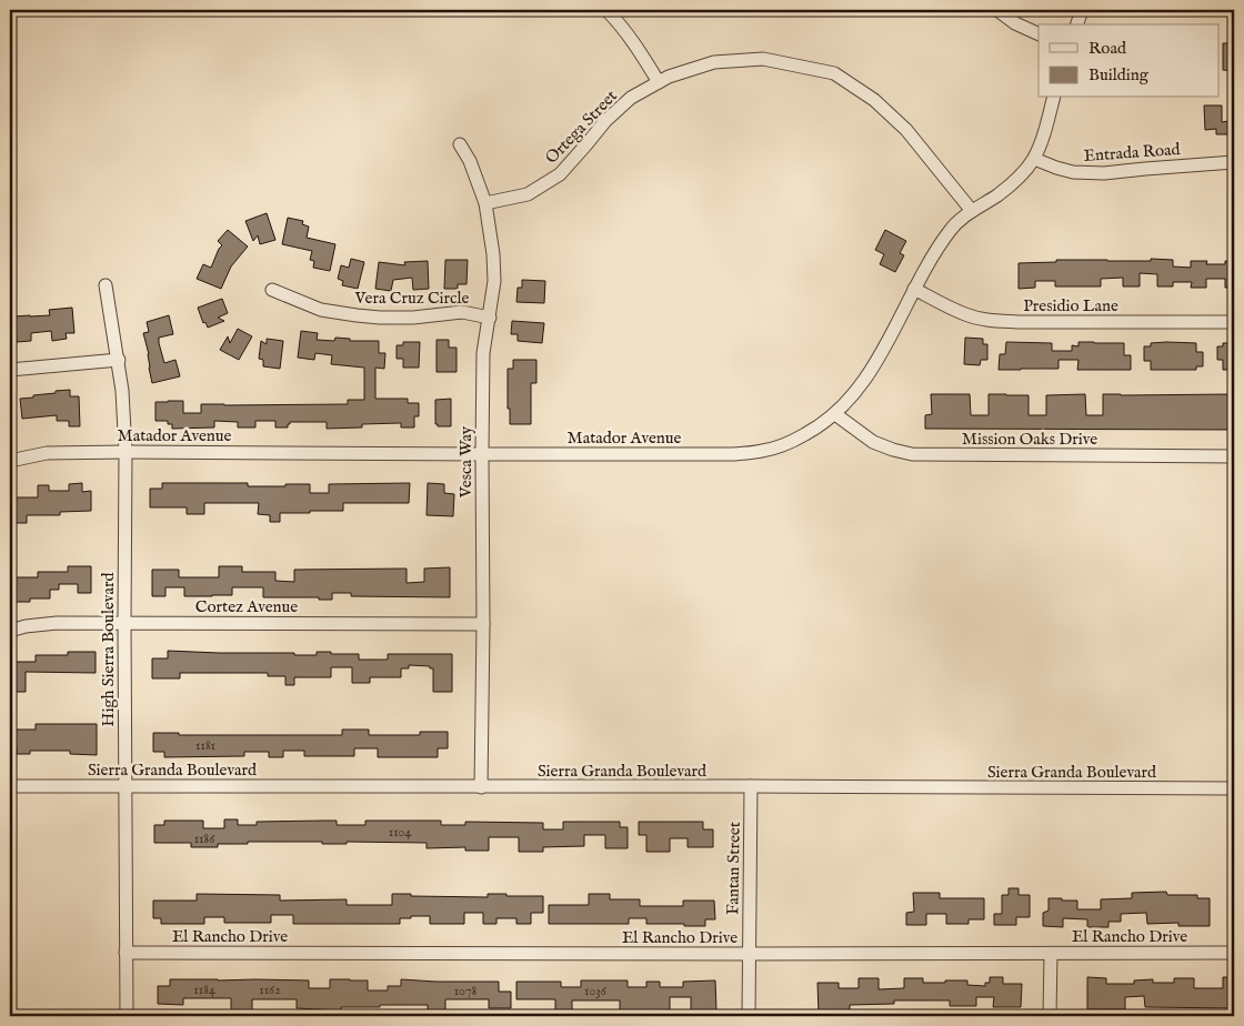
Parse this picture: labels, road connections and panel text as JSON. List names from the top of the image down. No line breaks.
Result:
{"streets":{"street":["Ortega Street","Entrada Road","Vera Cruz Circle","Presidio Lane","Matador Avenue","Mission Oaks Drive","Vesca Way","Cortez Avenue","High Sierra Boulevard","Sierra Granda Boulevard","Fantan Street","El Rancho Drive"]},"crossings":[["Ortega Street","Matador Avenue"],["Ortega Street","Vesca Way"],["Entrada Road","Matador Avenue"],["Vera Cruz Circle","Vesca Way"],["Presidio Lane","Matador Avenue"],["Matador Avenue","Mission Oaks Drive"],["Matador Avenue","Vesca Way"],["Matador Avenue","High Sierra Boulevard"],["Vesca Way","Cortez Avenue"],["Vesca Way","Sierra Granda Boulevard"],["Cortez Avenue","High Sierra Boulevard"],["High Sierra Boulevard","Sierra Granda Boulevard"],["High Sierra Boulevard","El Rancho Drive"],["Sierra Granda Boulevard","Fantan Street"],["Fantan Street","El Rancho Drive"]],"house_numbers":["1181","1104","1186","1184","1162","1078","1036"],"legend":["Road","Building"]}
